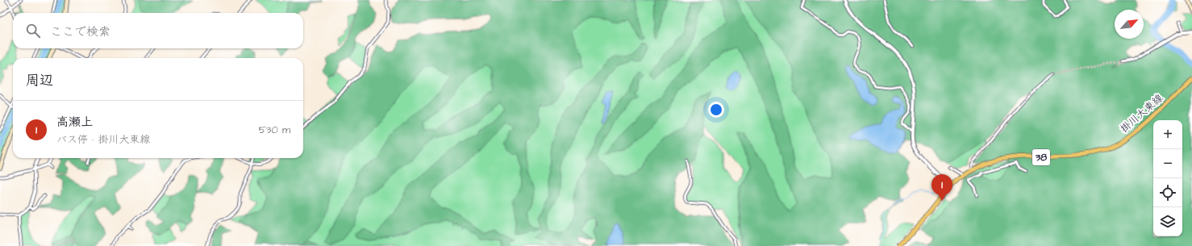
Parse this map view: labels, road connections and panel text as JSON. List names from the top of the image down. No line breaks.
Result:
{"streets":{"main road":["掛川大東線","38"]},"north":"top right","page":{"search":"ここで検索","heading":"周辺","list":[{"mark":"1","name":"高瀬上","note":"バス停 · 掛川大東線","value":"530 m"}],"map_buttons":["+","−"],"pins":"1"}}
